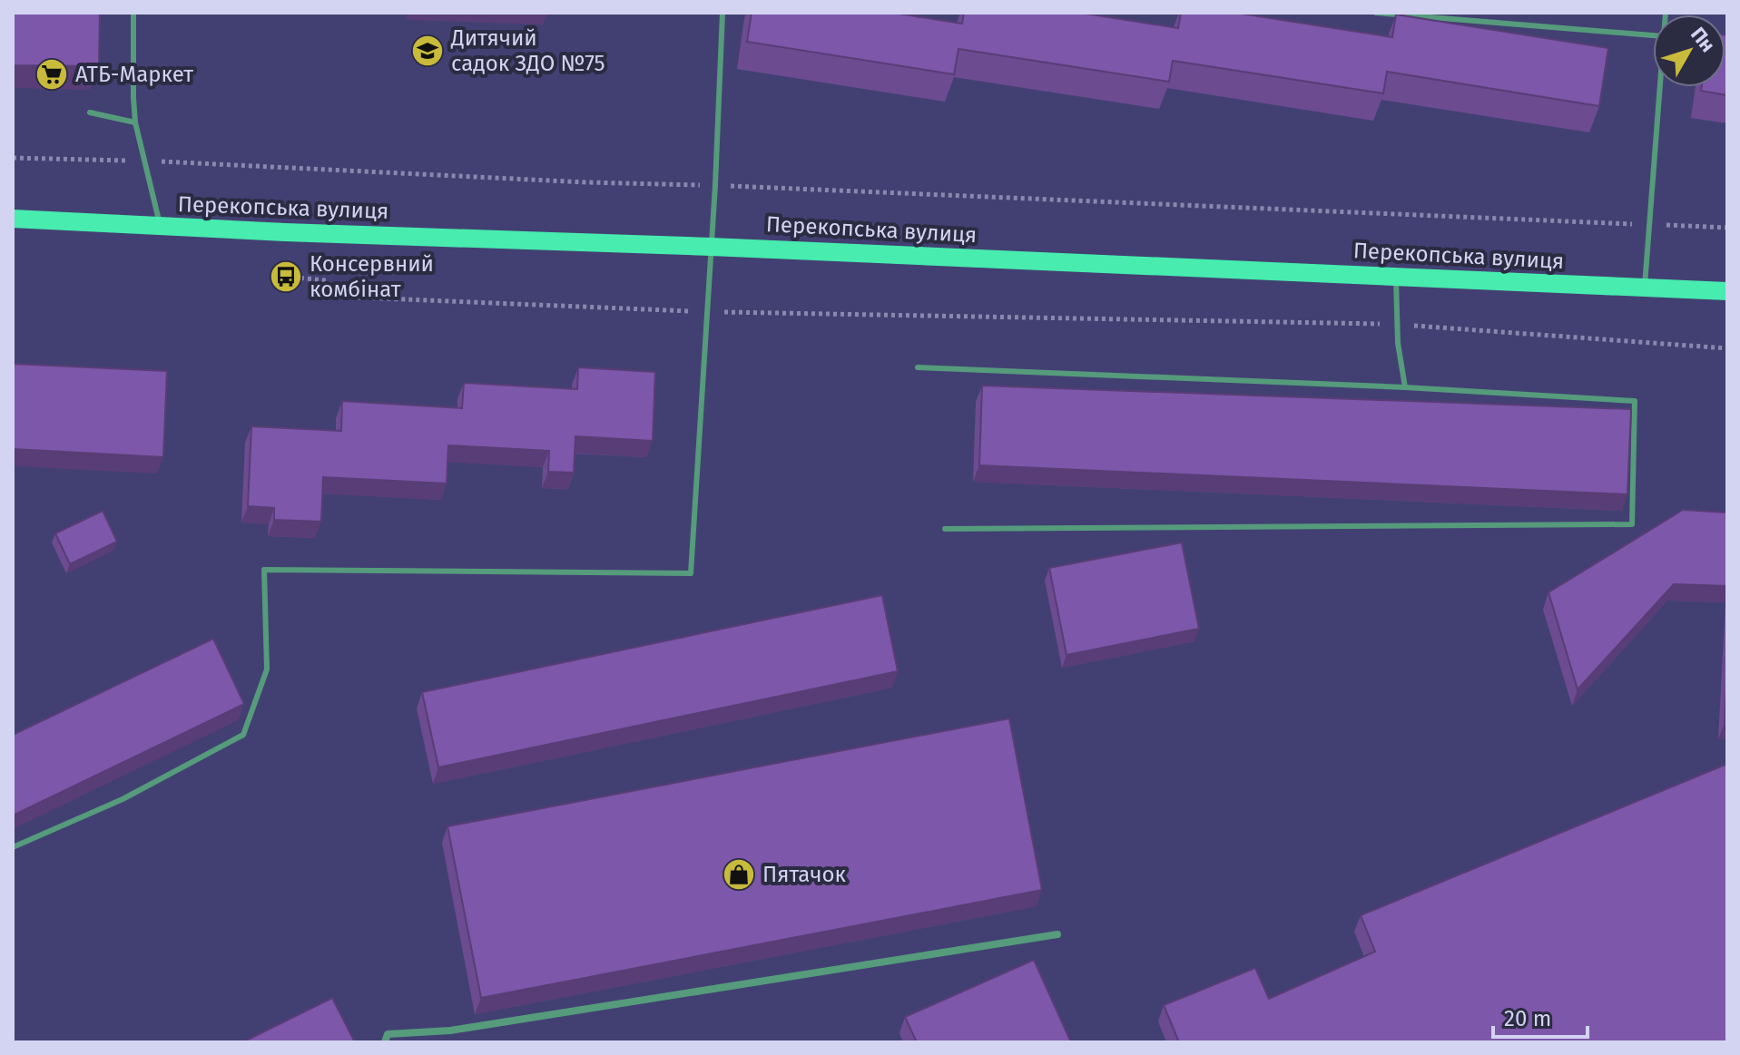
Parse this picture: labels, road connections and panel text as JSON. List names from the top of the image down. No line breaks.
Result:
{"streets":{"main road":["Перекопська вулиця"]},"places":{"school or university":["Дитячий садок ЗДО №75"],"supermarket":["АТБ-Маркет"],"bus stop":["Консервний комбінат"],"shop":["Пятачок"]},"scale_bar":"20 m","north":"top right"}
